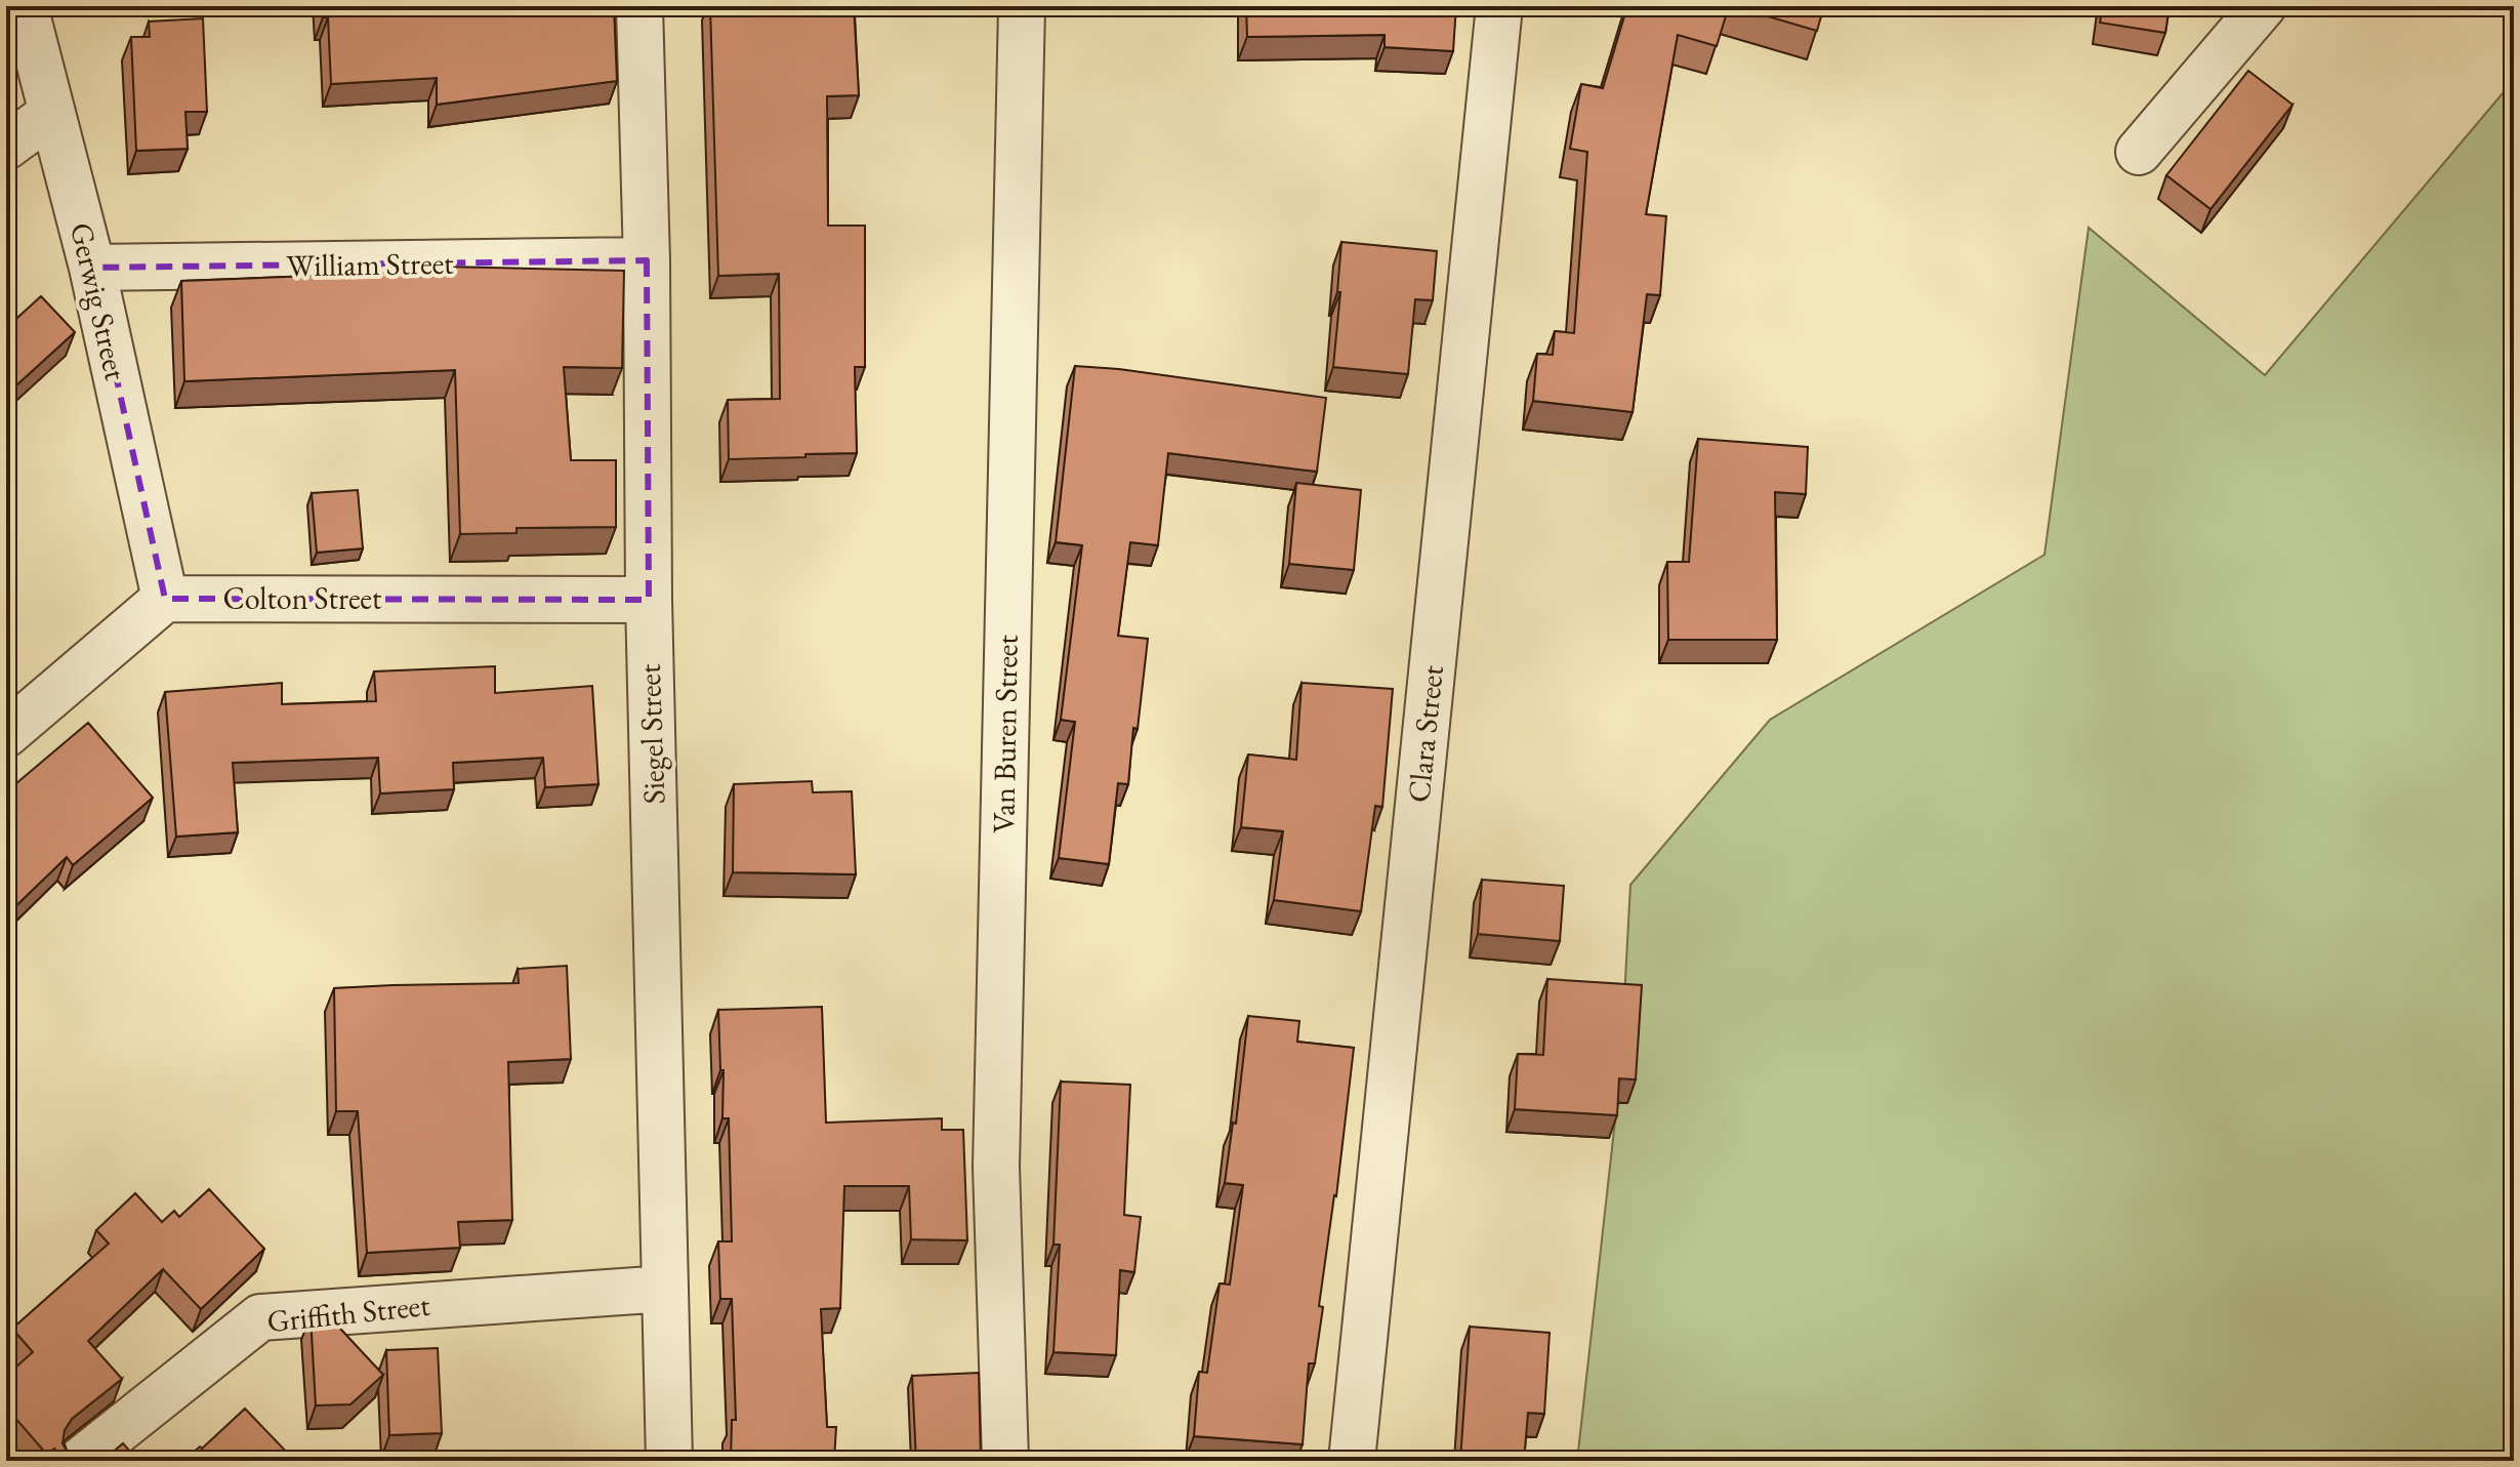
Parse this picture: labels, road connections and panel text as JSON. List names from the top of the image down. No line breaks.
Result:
{"streets":{"street":["William Street","Gerwig Street","Colton Street","Siegel Street","Van Buren Street","Clara Street","Griffith Street"]},"crossings":[["William Street","Gerwig Street"],["William Street","Siegel Street"],["Gerwig Street","Colton Street"],["Colton Street","Siegel Street"],["Siegel Street","Griffith Street"]]}
